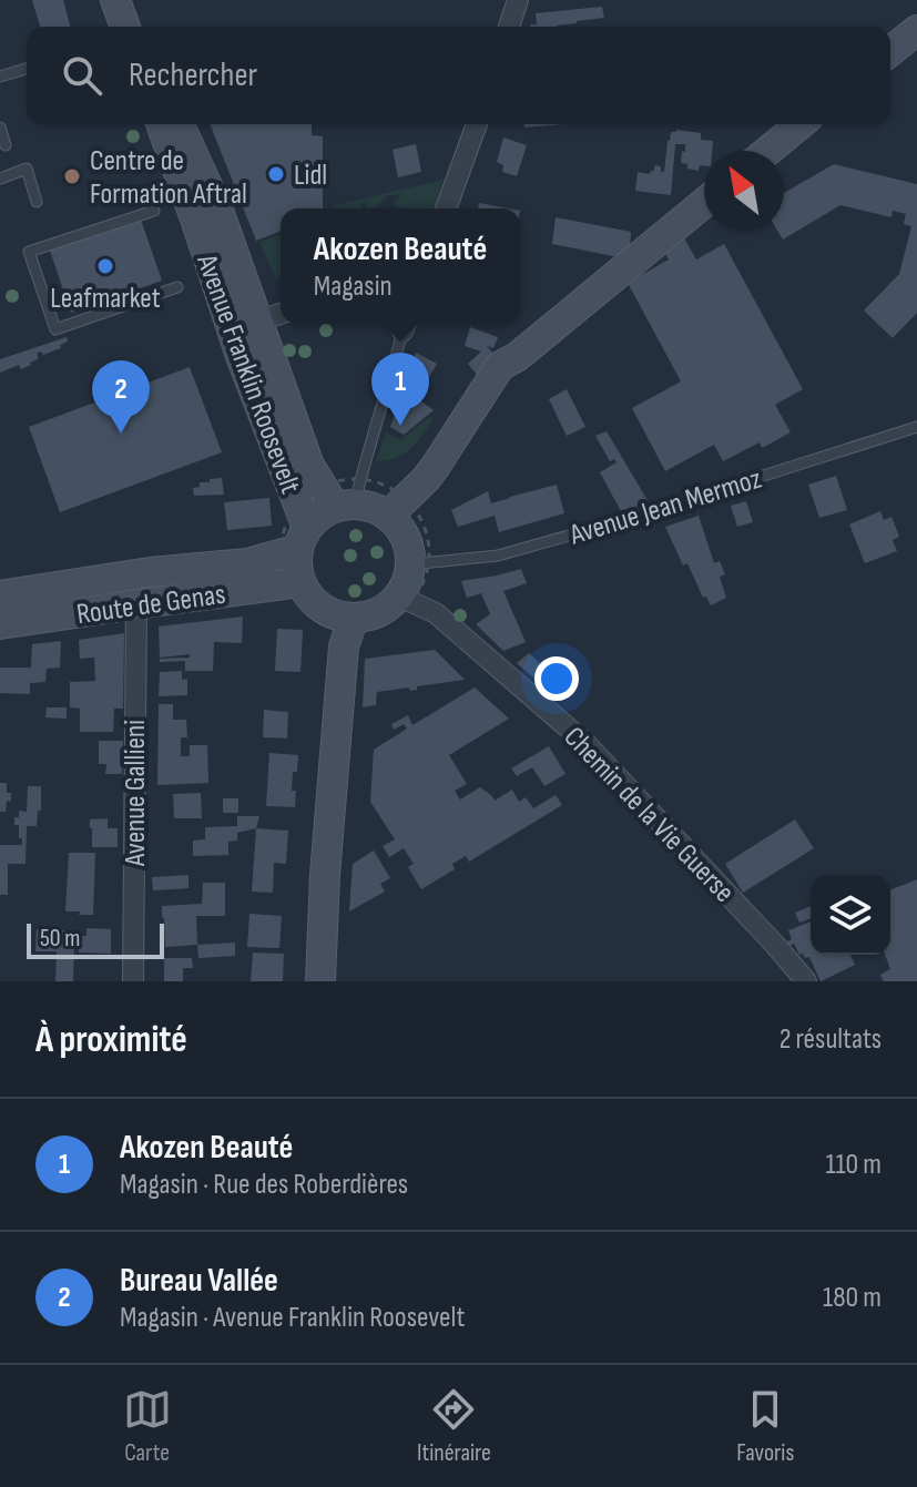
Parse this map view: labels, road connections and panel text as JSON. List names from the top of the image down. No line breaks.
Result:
{"streets":{"main road":["Avenue Franklin Roosevelt","Route de Genas"],"street":["Avenue Gallieni","Chemin de la Vie Guerse"],"lane":["Avenue Jean Mermoz"]},"crossings":[["Avenue Franklin Roosevelt","Avenue Jean Mermoz"],["Avenue Franklin Roosevelt","Route de Genas"],["Avenue Franklin Roosevelt","Chemin de la Vie Guerse"],["Avenue Jean Mermoz","Route de Genas"],["Avenue Jean Mermoz","Chemin de la Vie Guerse"],["Route de Genas","Avenue Gallieni"],["Route de Genas","Chemin de la Vie Guerse"]],"places":["Lidl","Centre de Formation Aftral","Leafmarket"],"scale_bar":"50 m","north":"top left","page":{"search":"Rechercher","popup":["Akozen Beauté","Magasin"],"pins":["1","2"],"scale":"50 m","heading":["À proximité","2 résultats"],"list":[{"mark":"1","name":"Akozen Beauté","note":"Magasin · Rue des Roberdières","value":"110 m"},{"mark":"2","name":"Bureau Vallée","note":"Magasin · Avenue Franklin Roosevelt","value":"180 m"}],"nav":["Carte","Itinéraire","Favoris"]}}
